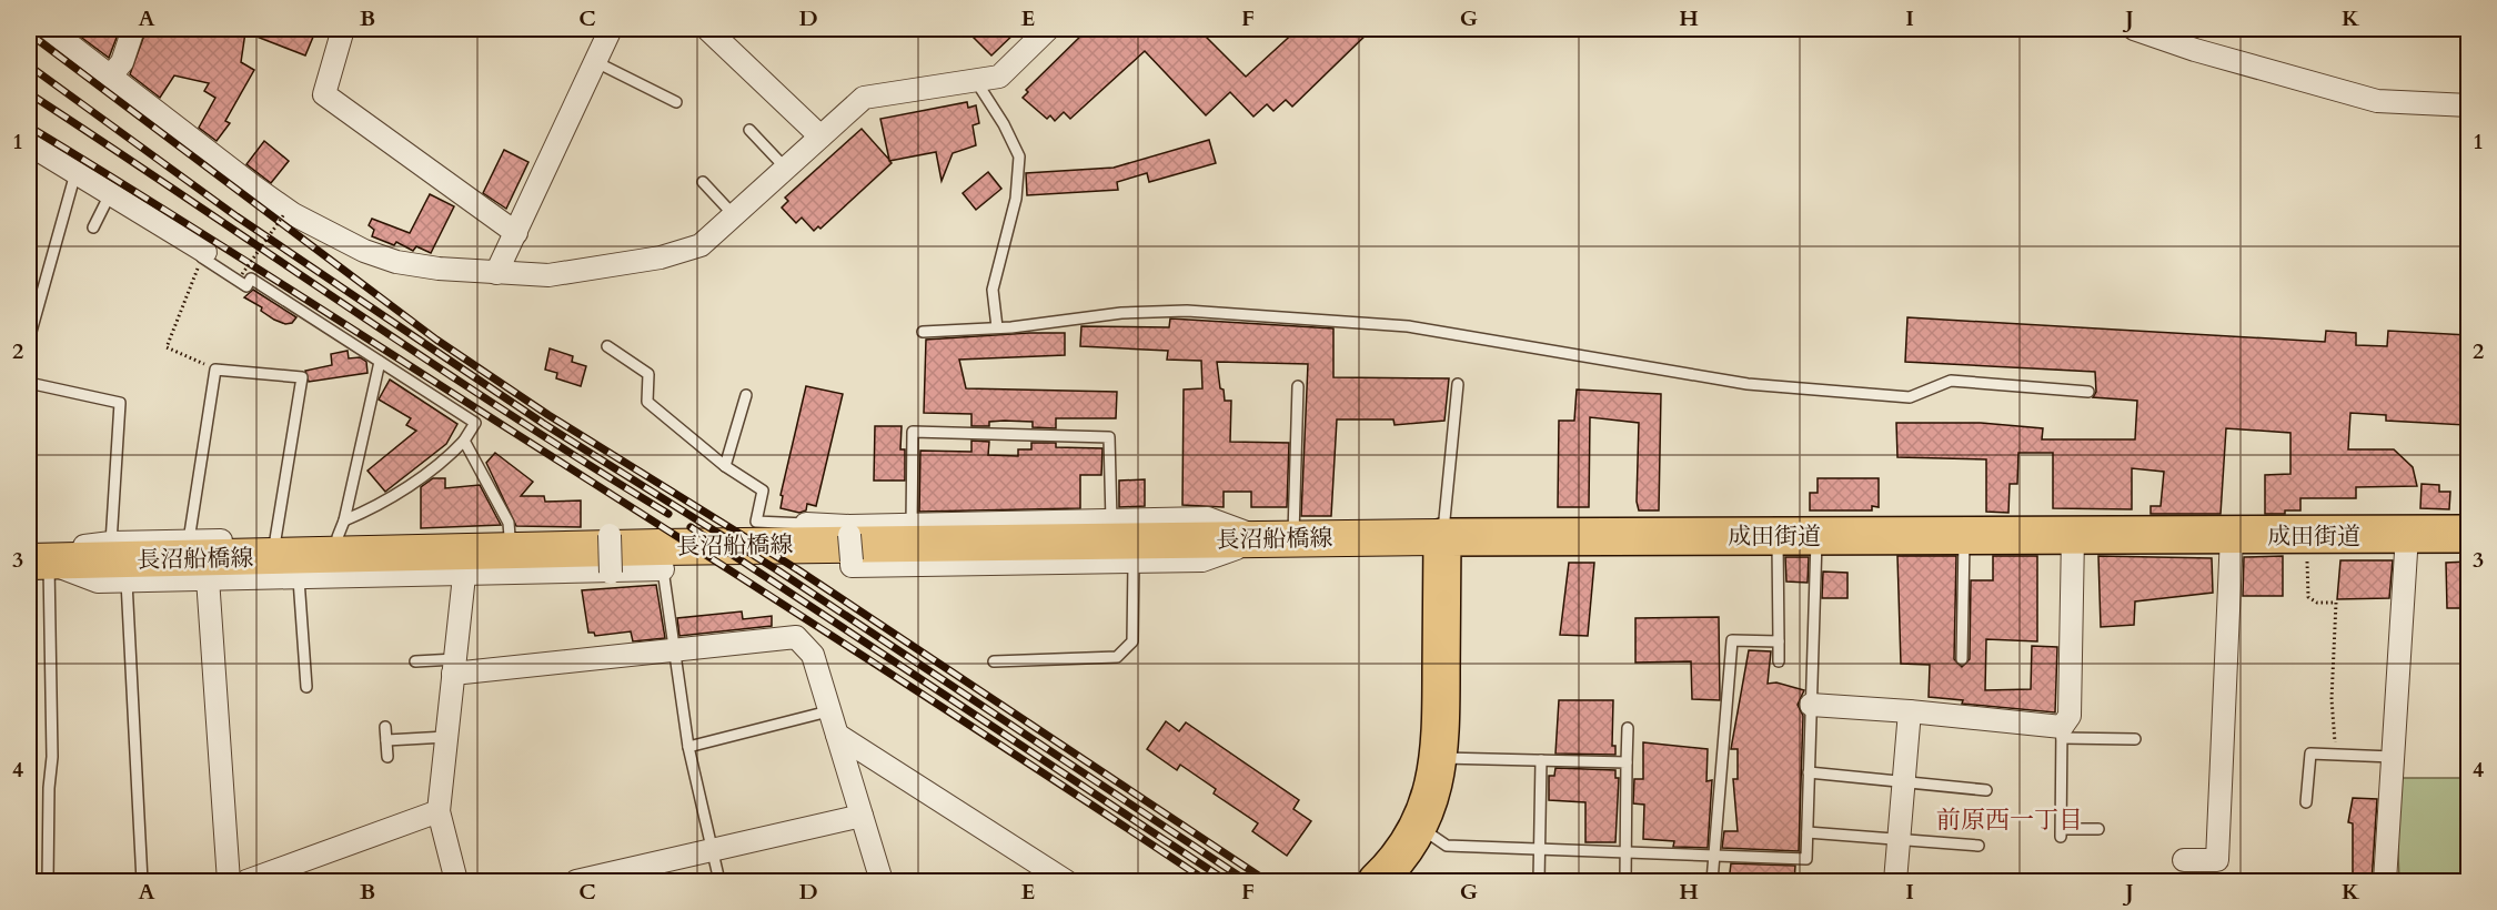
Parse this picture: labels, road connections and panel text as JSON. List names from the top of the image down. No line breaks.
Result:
{"streets":{"highway":["成田街道"],"main road":["長沼船橋線"]},"crossings":[["成田街道","長沼船橋線"]],"districts":["前原西一丁目"],"grid":{"columns":["A","B","C","D","E","F","G","H","I","J","K"],"rows":["1","2","3","4"]}}
